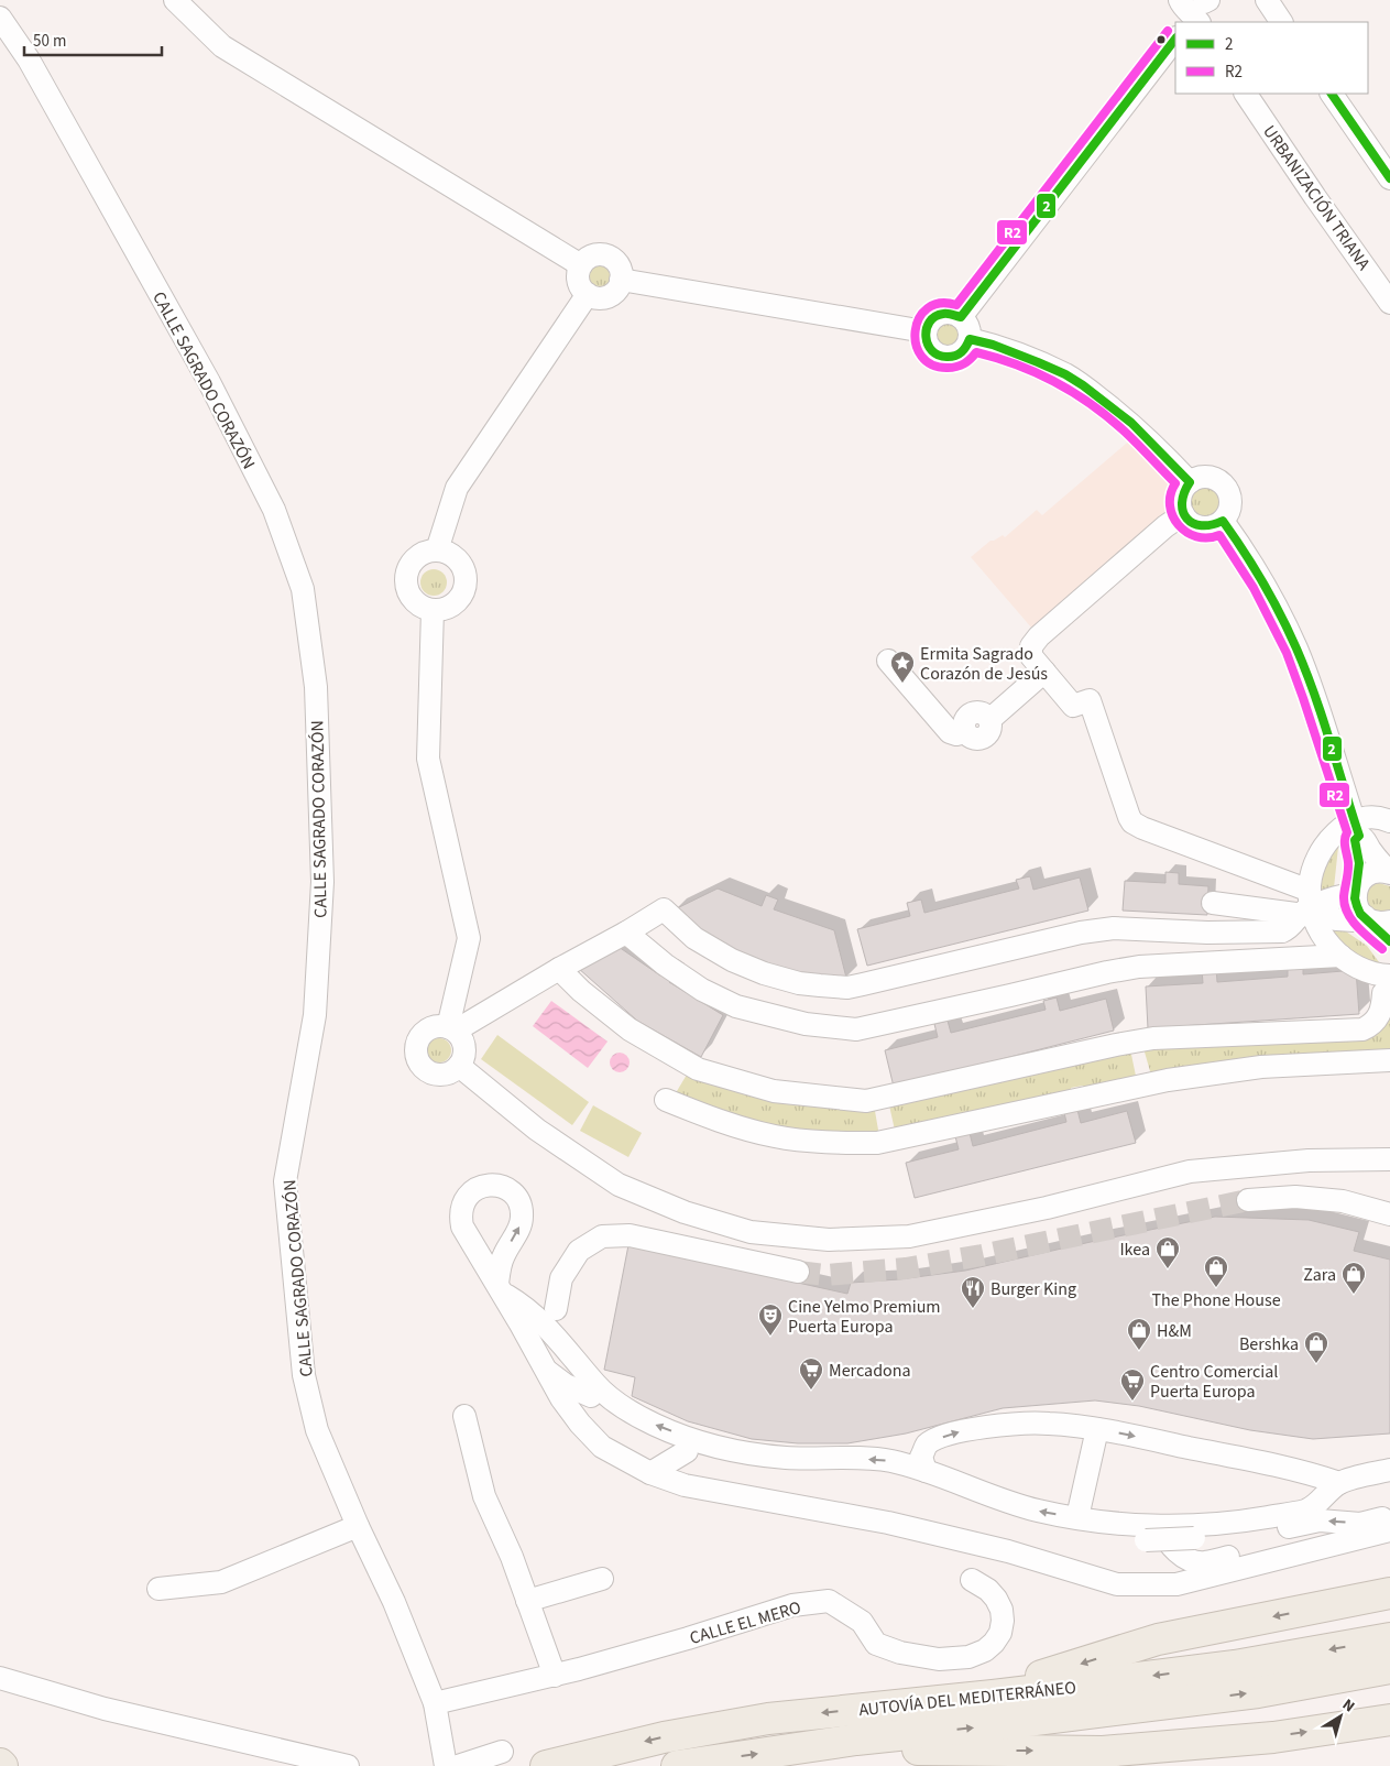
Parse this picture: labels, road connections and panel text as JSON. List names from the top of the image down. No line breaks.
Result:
{"streets":{"highway":["AUTOVÍA DEL MEDITERRÁNEO"],"street":["URBANIZACIÓN TRIANA","CALLE SAGRADO CORAZÓN","CALLE EL MERO"]},"crossings":[["CALLE SAGRADO CORAZÓN","CALLE EL MERO"]],"places":{"place":["Ermita Sagrado Corazón de Jesús"],"shop":["Ikea","The Phone House","Zara","H&M","Bershka"],"restaurant":["Burger King"],"theatre":["Cine Yelmo Premium Puerta Europa"],"supermarket":["Mercadona","Centro Comercial Puerta Europa"]},"lines":["transit line R2","transit line 2"],"legend":["2","R2"],"scale_bar":"50 m","north":"top right"}
